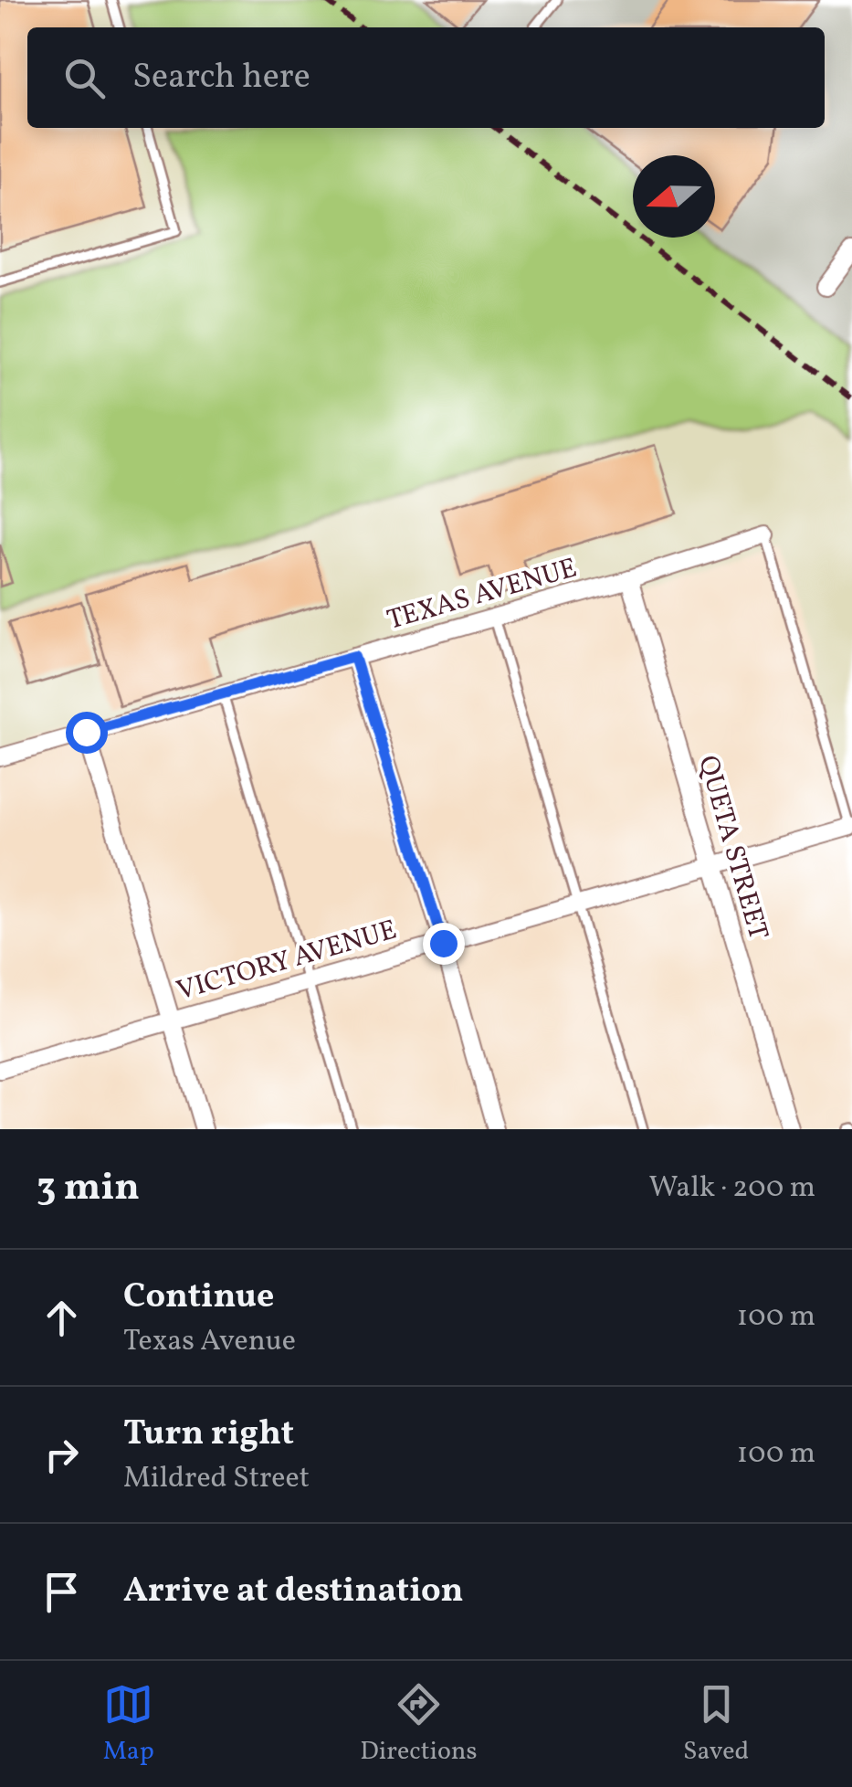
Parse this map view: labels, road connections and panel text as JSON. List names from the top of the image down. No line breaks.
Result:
{"streets":{"street":["TEXAS AVENUE","QUETA STREET","VICTORY AVENUE"]},"crossings":[["TEXAS AVENUE","QUETA STREET"],["QUETA STREET","VICTORY AVENUE"]],"north":"left","page":{"search":"Search here","heading":["3 min","Walk · 200 m"],"list":[["Continue","Texas Avenue","100 m"],["Turn right","Mildred Street","100 m"],"Arrive at destination"],"nav":["Map","Directions","Saved"]}}
